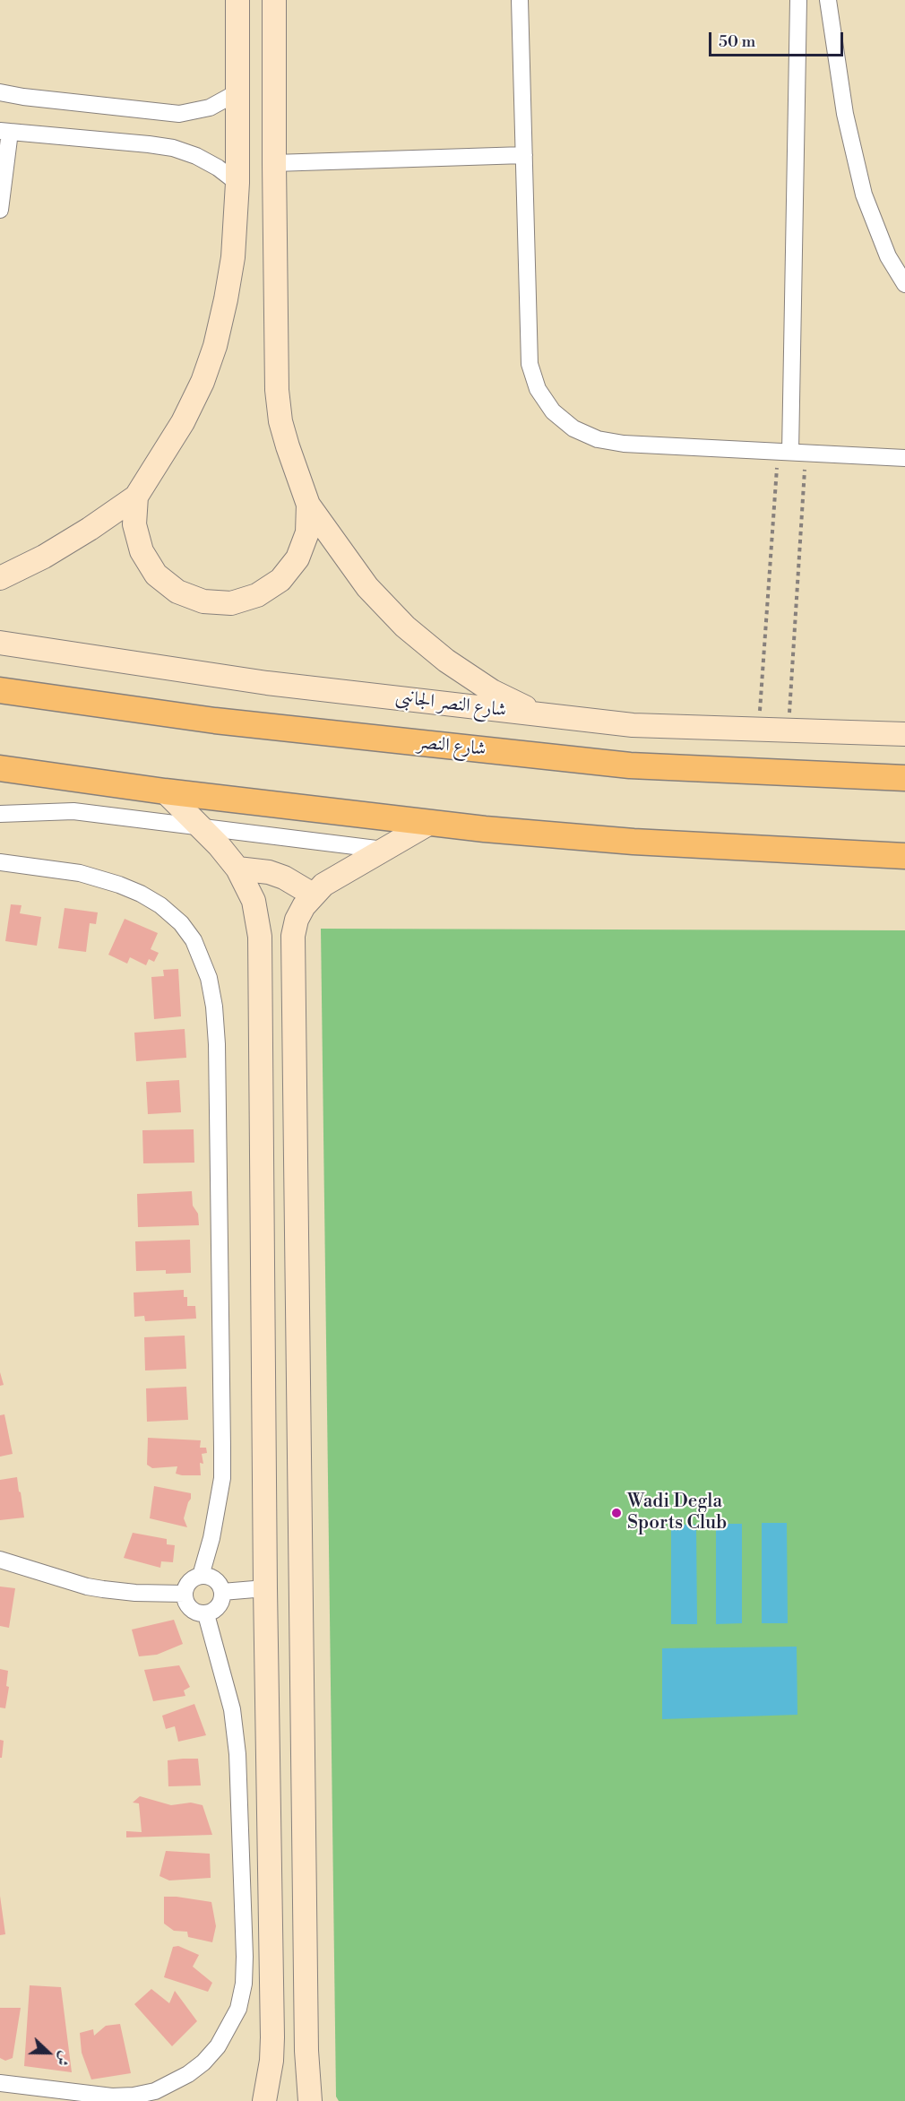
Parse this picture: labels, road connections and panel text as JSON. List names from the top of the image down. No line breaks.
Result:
{"streets":{"main road":["شارع النصر"],"street":["شارع النصر الجانبى"]},"places":["Wadi Degla Sports Club"],"scale_bar":"50 m","north":"right"}
